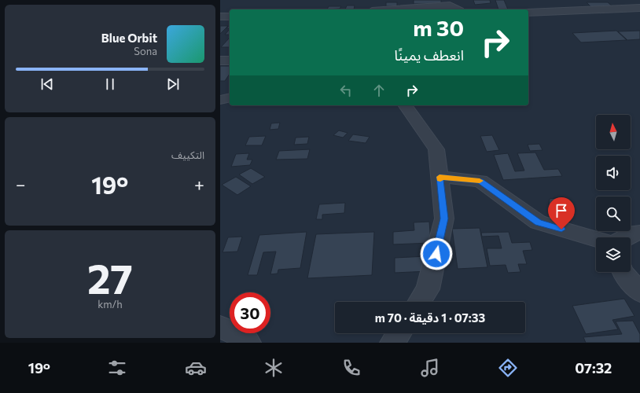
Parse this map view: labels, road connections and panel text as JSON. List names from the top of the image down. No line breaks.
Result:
{"north":"top","page":{"turn":["30 m","انعطف يمينًا"],"song":["Blue Orbit","Sona"],"tile":["التكييف",["27","km/h"]],"heat":["−","19°","+"],"limit":"30","trip":"07:33 · 1 دقيقة · 70 m","tabs":["07:32","19°"]}}
